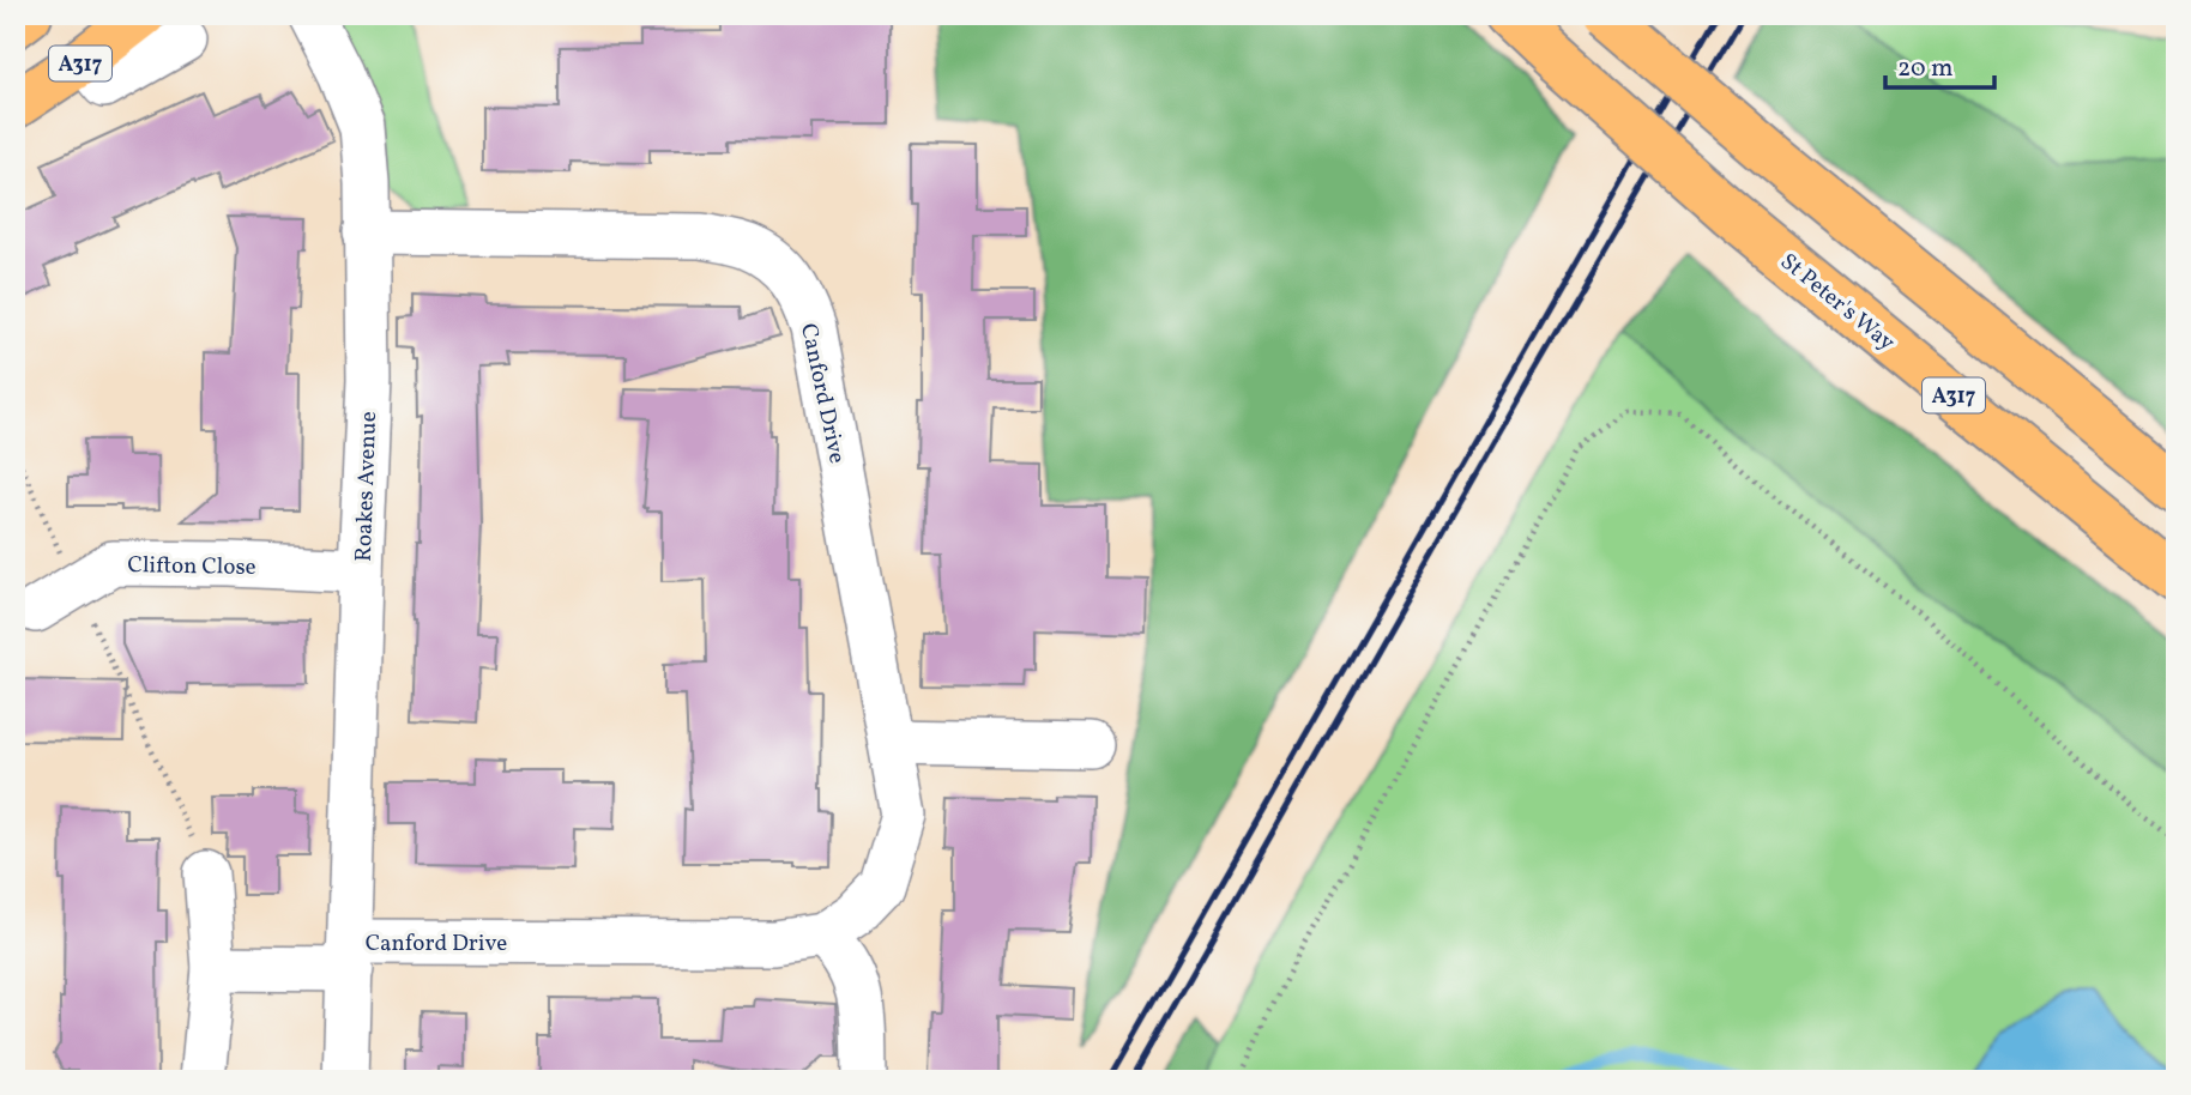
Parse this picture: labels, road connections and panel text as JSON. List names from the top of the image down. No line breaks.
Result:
{"streets":{"main road":["A317","St Peter's Way"],"street":["Canford Drive","Roakes Avenue","Clifton Close"]},"crossings":[["Canford Drive","Roakes Avenue"],["Roakes Avenue","Clifton Close"]],"scale_bar":"20 m"}
